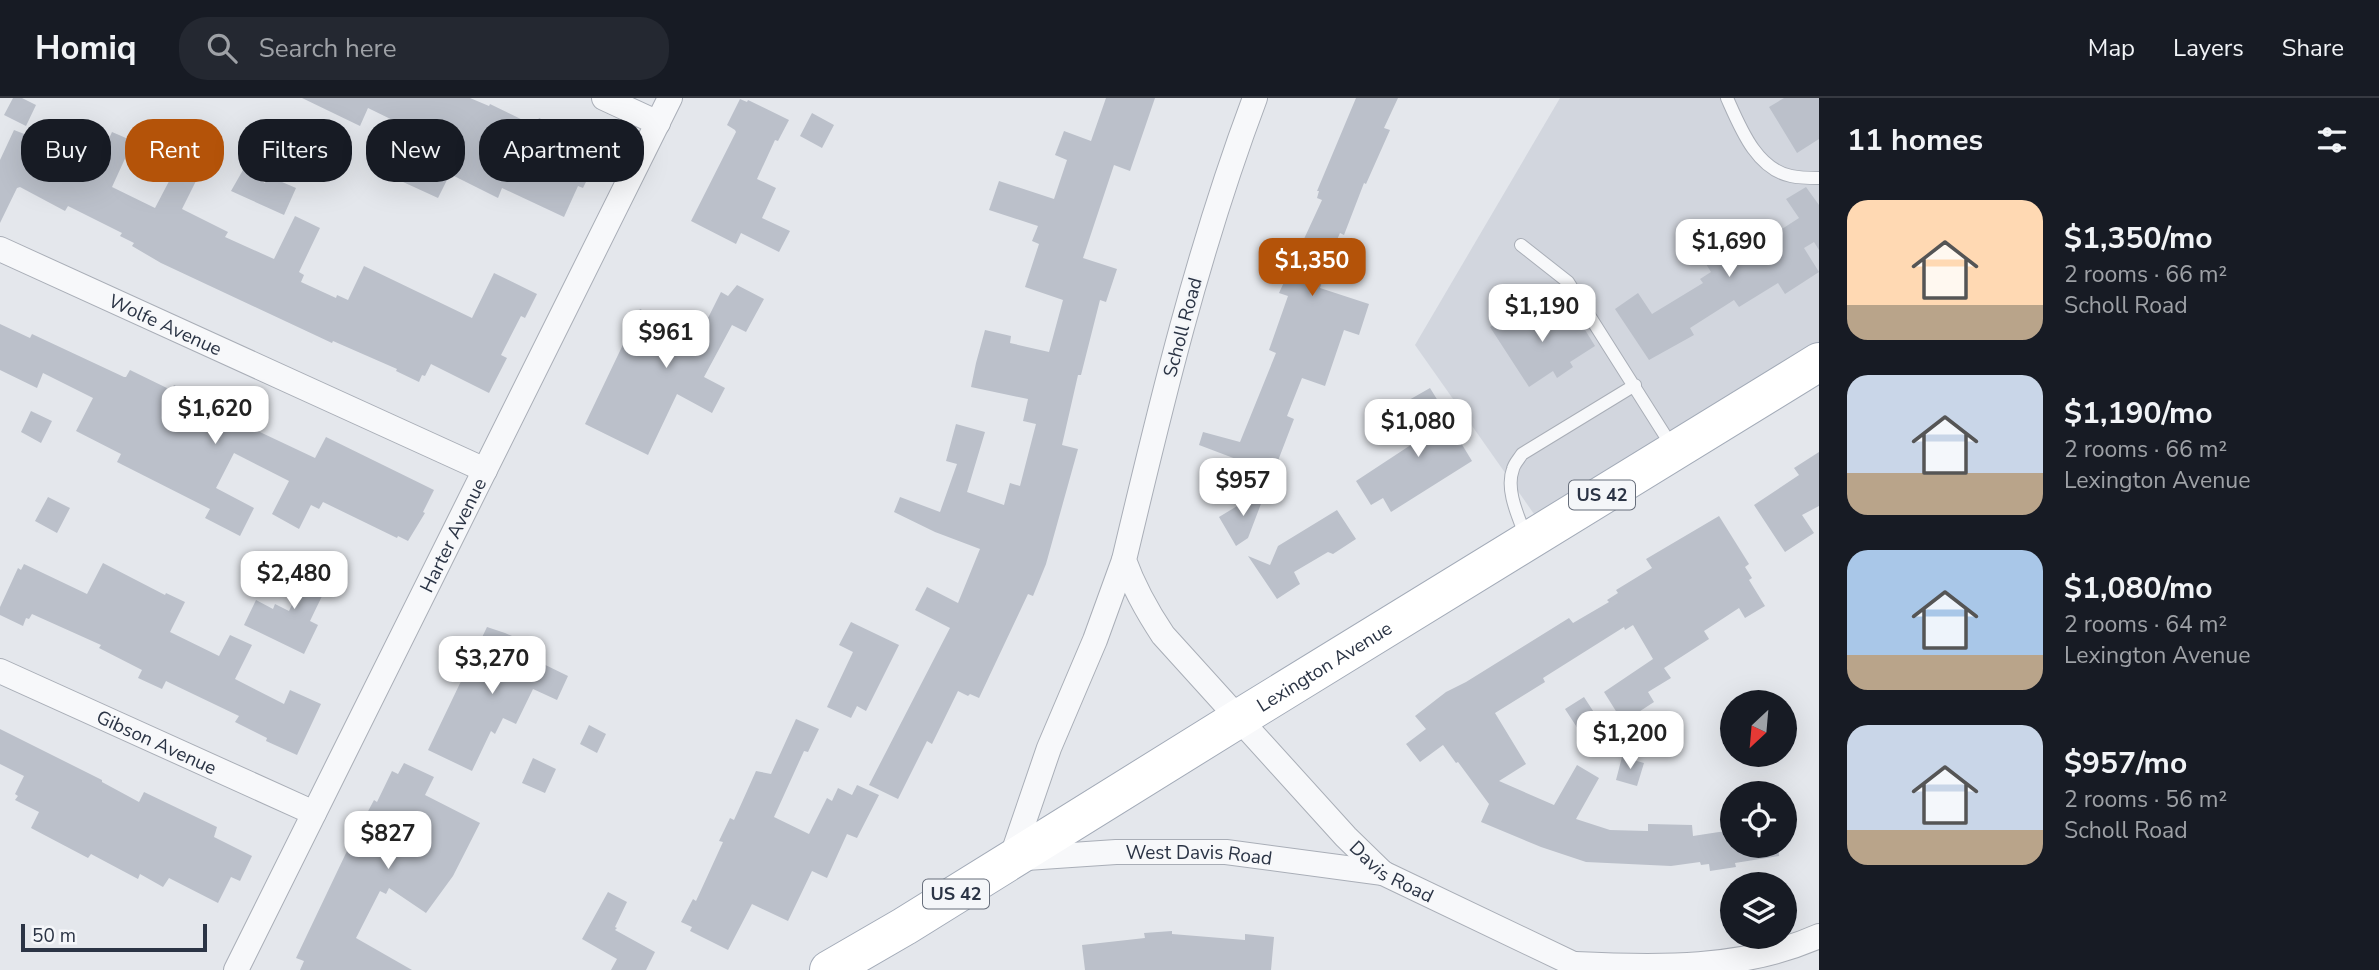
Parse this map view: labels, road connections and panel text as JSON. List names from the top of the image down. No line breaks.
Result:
{"streets":{"main road":["US 42","Lexington Avenue"],"street":["Wolfe Avenue","Scholl Road","Harter Avenue","Gibson Avenue","West Davis Road","Davis Road"]},"crossings":[["Wolfe Avenue","Harter Avenue"],["Scholl Road","Lexington Avenue"],["Scholl Road","West Davis Road"],["Harter Avenue","Gibson Avenue"],["Lexington Avenue","West Davis Road"],["Lexington Avenue","Davis Road"],["West Davis Road","Davis Road"]],"scale_bar":"50 m","north":"bottom left","page":{"header":"Homiq","search":"Search here","nav":["Map","Layers","Share"],"heading":"11 homes","chip":["Buy","Rent","Filters","New","Apartment"],"list":[{"name":"$1,350/mo","note":"2 rooms · 66 m² · Scholl Road"},{"name":"$1,190/mo","note":"2 rooms · 66 m² · Lexington Avenue"},{"name":"$1,080/mo","note":"2 rooms · 64 m² · Lexington Avenue"},{"name":"$957/mo","note":"2 rooms · 56 m² · Scholl Road"}],"price":["$1,690","$1,350","$1,190","$961","$1,620","$1,080","$957","$2,480","$3,270","$1,200","$827"],"scale":"50 m"}}
